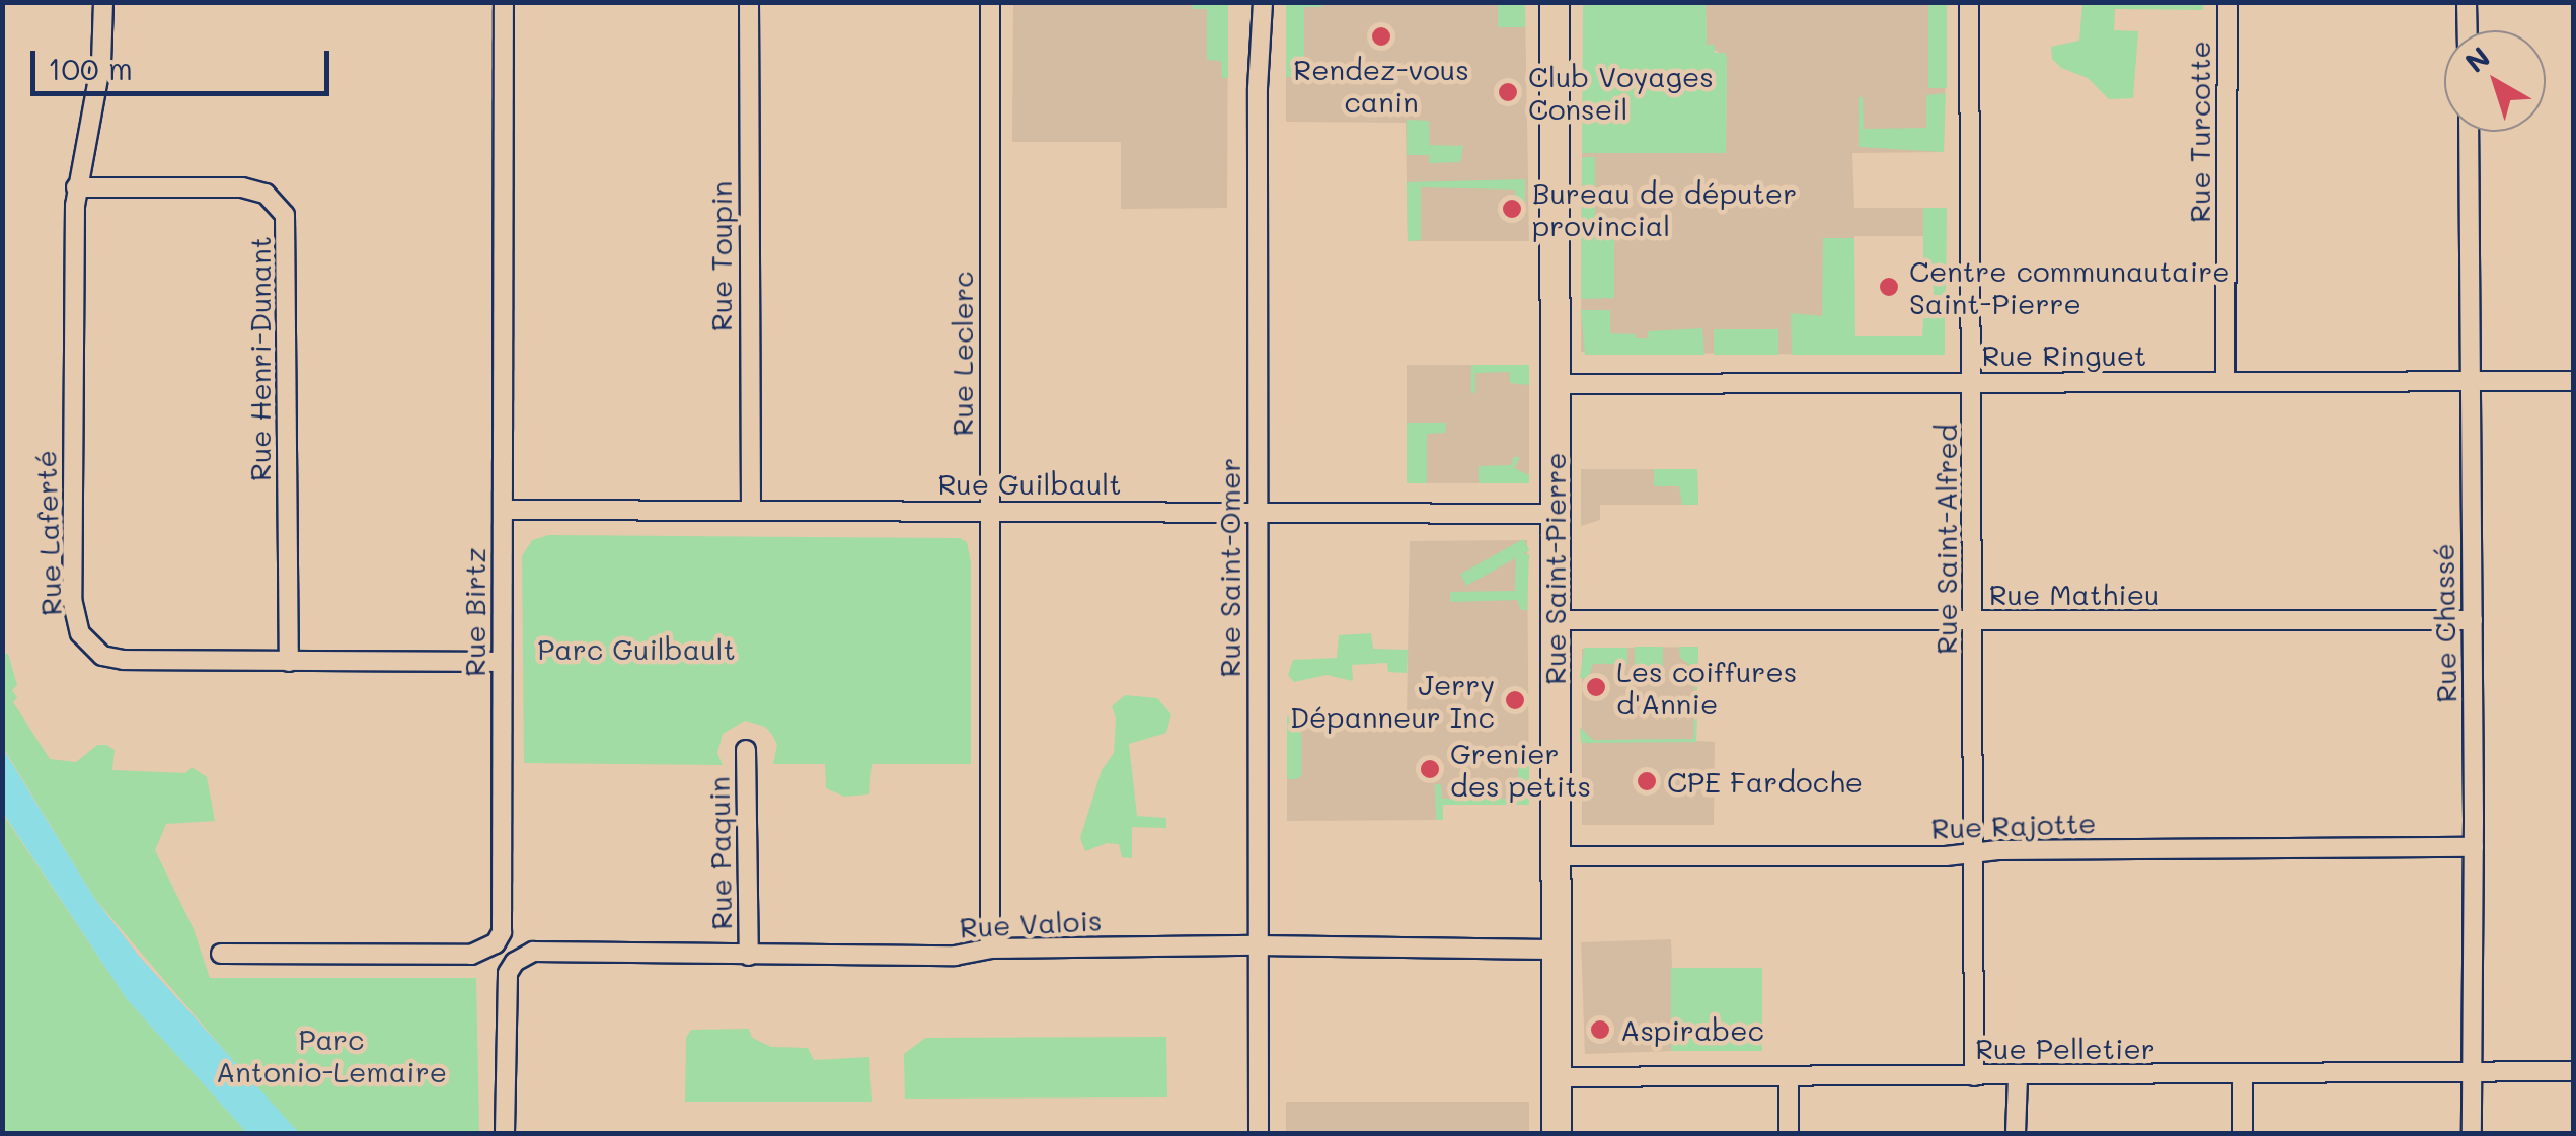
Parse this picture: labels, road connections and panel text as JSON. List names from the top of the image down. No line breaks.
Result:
{"streets":{"main road":["Rue Saint-Pierre"],"street":["Rue Turcotte","Rue Toupin","Rue Leclerc","Rue Ringuet","Rue Henri-Dunant","Rue Guilbault","Rue Laferté","Rue Saint-Alfred","Rue Saint-Omer","Rue Mathieu","Rue Birtz","Rue Chassé","Rue Rajotte","Rue Paquin","Rue Valois","Rue Pelletier"]},"crossings":[["Rue Turcotte","Rue Ringuet"],["Rue Toupin","Rue Guilbault"],["Rue Leclerc","Rue Guilbault"],["Rue Leclerc","Rue Valois"],["Rue Ringuet","Rue Saint-Alfred"],["Rue Ringuet","Rue Saint-Pierre"],["Rue Ringuet","Rue Chassé"],["Rue Henri-Dunant","Rue Laferté"],["Rue Guilbault","Rue Saint-Omer"],["Rue Guilbault","Rue Saint-Pierre"],["Rue Guilbault","Rue Birtz"],["Rue Laferté","Rue Birtz"],["Rue Saint-Alfred","Rue Mathieu"],["Rue Saint-Alfred","Rue Rajotte"],["Rue Saint-Alfred","Rue Pelletier"],["Rue Saint-Omer","Rue Valois"],["Rue Saint-Pierre","Rue Mathieu"],["Rue Saint-Pierre","Rue Rajotte"],["Rue Saint-Pierre","Rue Valois"],["Rue Saint-Pierre","Rue Pelletier"],["Rue Mathieu","Rue Chassé"],["Rue Chassé","Rue Rajotte"],["Rue Chassé","Rue Pelletier"],["Rue Paquin","Rue Valois"]],"parks":["Parc Guilbault","Parc Antonio-Lemaire"],"places":["Rendez-vous canin","Club Voyages Conseil","Bureau de députer provincial","Centre communautaire Saint-Pierre","Les coiffures d'Annie","Jerry Dépanneur Inc","Grenier des petits","CPE Fardoche","Aspirabec"],"scale_bar":"100 m","north":"top left"}
